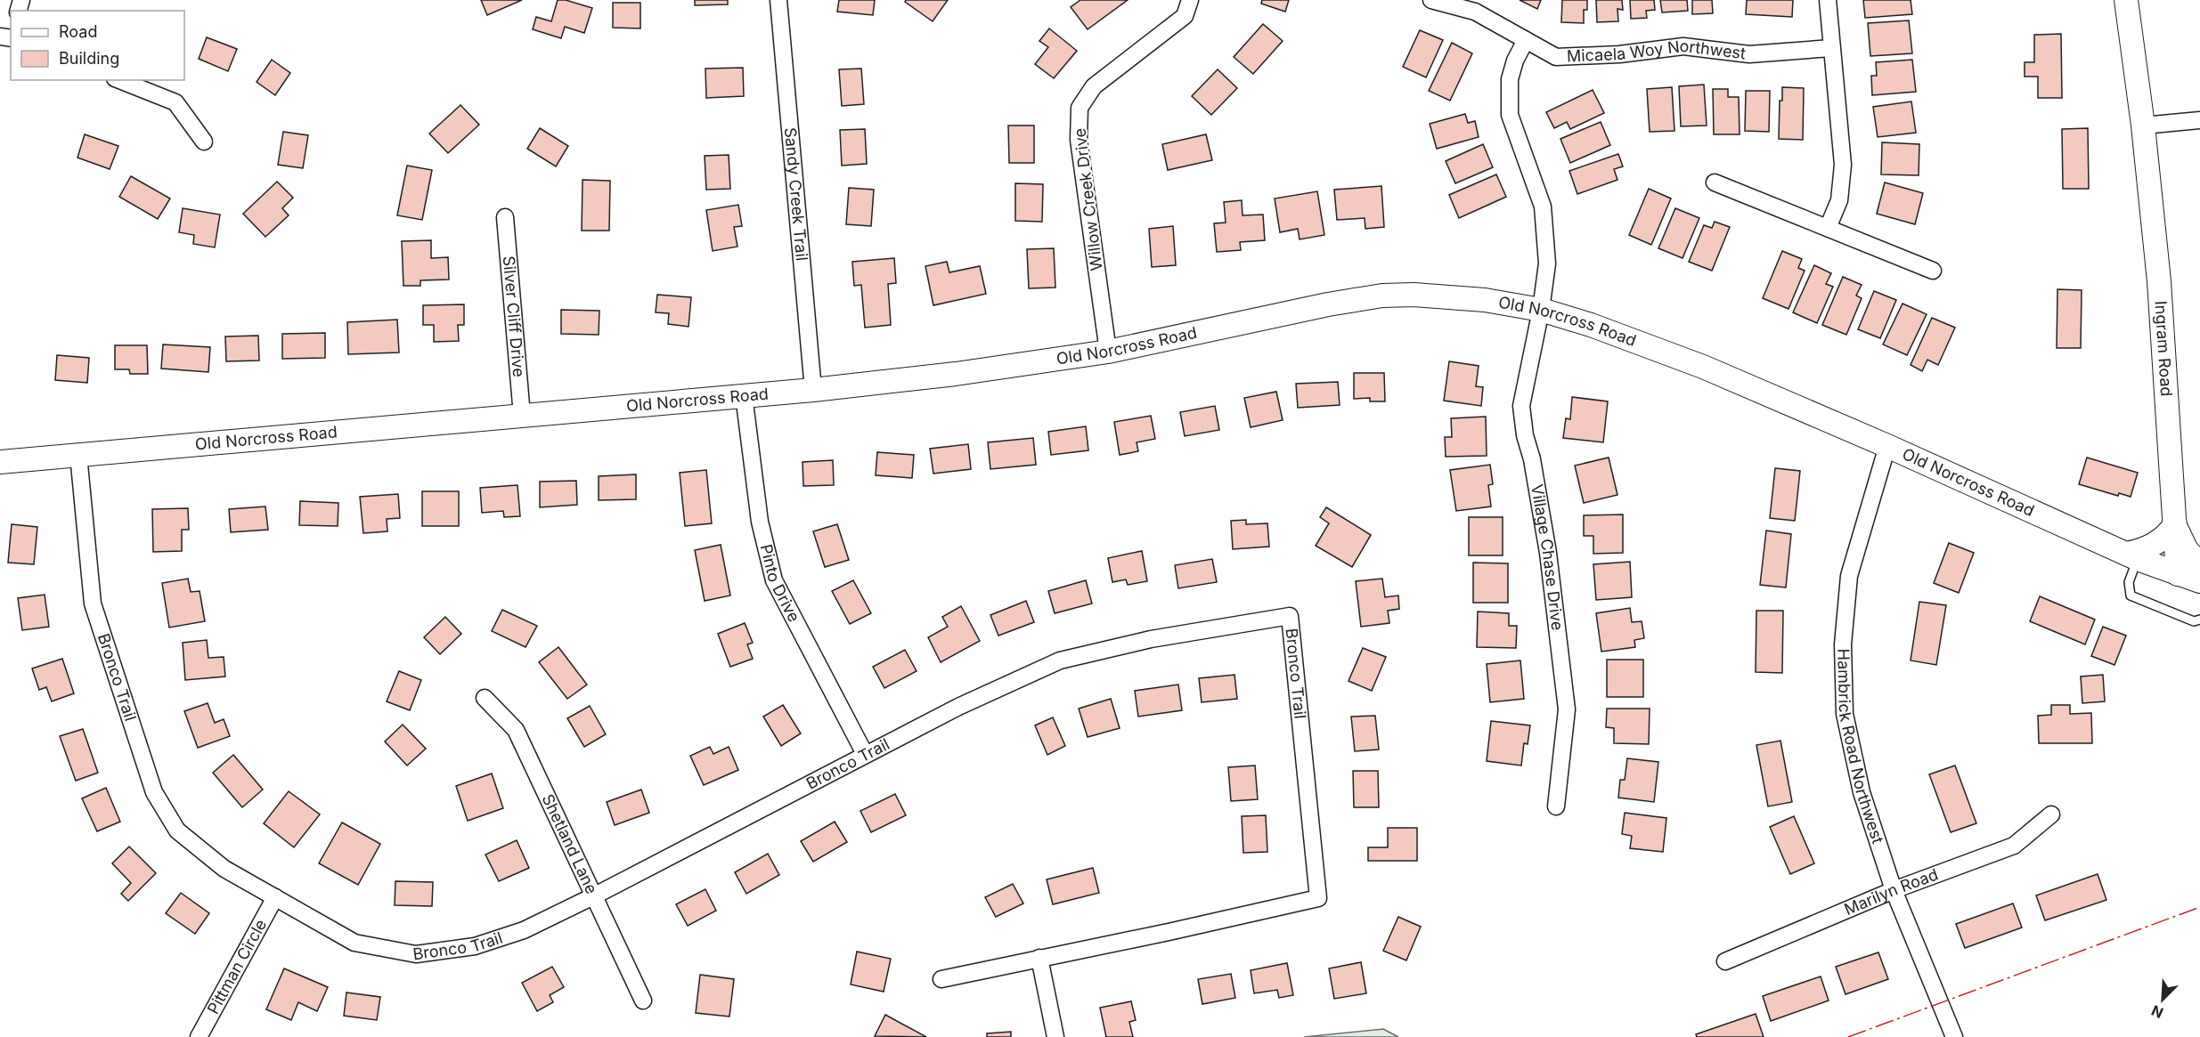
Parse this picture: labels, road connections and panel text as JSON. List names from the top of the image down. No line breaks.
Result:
{"streets":{"street":["Micaela Woy Northwest","Sandy Creek Trail","Willow Creek Drive","Silver Cliff Drive","Old Norcross Road","Ingram Road","Village Chase Drive","Pinto Drive","Bronco Trail","Hambrick Road Northwest","Shetland Lane","Marilyn Road","Pittman Circle"]},"crossings":[["Micaela Woy Northwest","Village Chase Drive"],["Sandy Creek Trail","Old Norcross Road"],["Willow Creek Drive","Old Norcross Road"],["Silver Cliff Drive","Old Norcross Road"],["Old Norcross Road","Ingram Road"],["Old Norcross Road","Village Chase Drive"],["Old Norcross Road","Pinto Drive"],["Old Norcross Road","Bronco Trail"],["Old Norcross Road","Hambrick Road Northwest"],["Pinto Drive","Bronco Trail"],["Bronco Trail","Shetland Lane"],["Bronco Trail","Pittman Circle"],["Hambrick Road Northwest","Marilyn Road"]],"legend":["Road","Building"],"north":"bottom left"}
